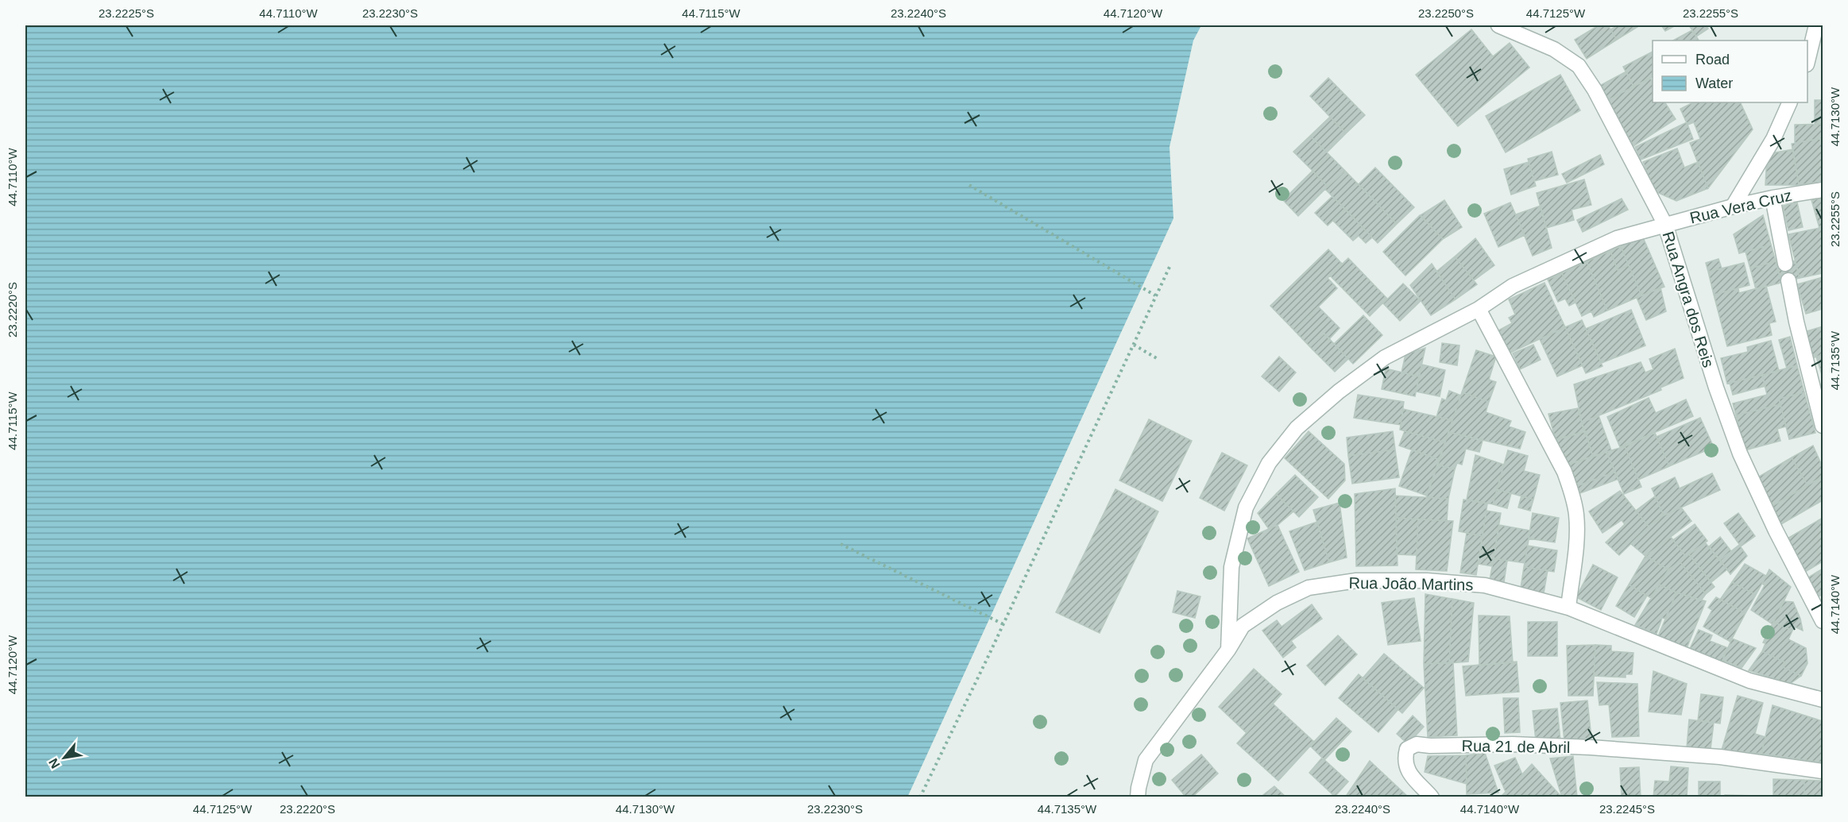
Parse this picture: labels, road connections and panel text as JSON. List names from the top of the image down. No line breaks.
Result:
{"streets":{"street":["Rua Vera Cruz","Rua Angra dos Reis","Rua João Martins","Rua 21 de Abril"]},"crossings":[["Rua Vera Cruz","Rua Angra dos Reis"],["Rua Vera Cruz","Rua João Martins"]],"legend":["Road","Water"],"north":"bottom left","coordinates":["23.2225°S","44.7110°W","23.2230°S","44.7115°W","23.2240°S","44.7120°W","23.2250°S","44.7125°W","23.2255°S","44.7130°W","23.2220°S","44.7135°W","44.7140°W","23.2245°S"]}
